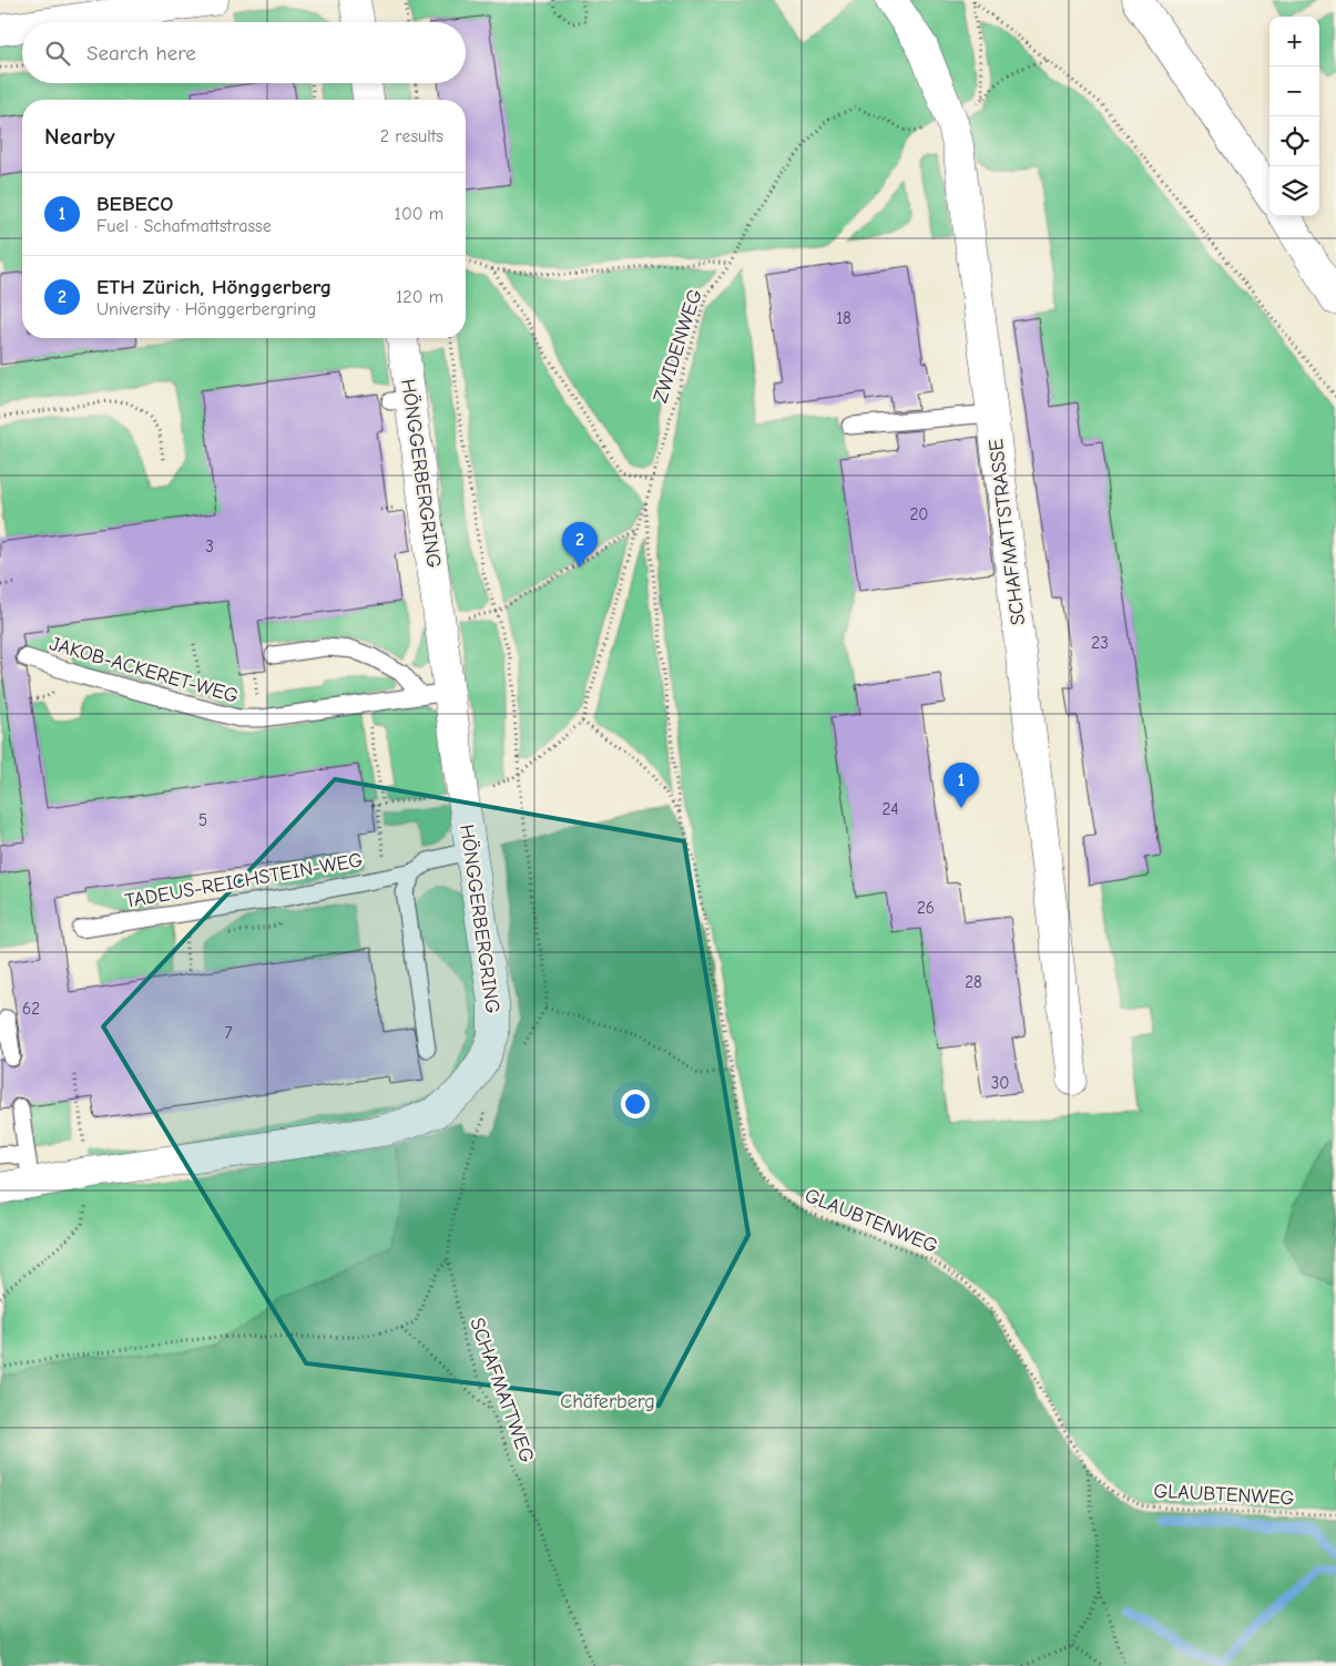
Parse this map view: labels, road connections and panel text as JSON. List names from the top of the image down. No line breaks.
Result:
{"streets":{"street":["HÖNGGERBERGRING","SCHAFMATTSTRASSE"],"lane":["JAKOB-ACKERET-WEG","TADEUS-REICHSTEIN-WEG"],"path":["ZWIDENWEG","GLAUBTENWEG","SCHAFMATTWEG"]},"crossings":[["ZWIDENWEG","SCHAFMATTSTRASSE"],["HÖNGGERBERGRING","JAKOB-ACKERET-WEG"],["HÖNGGERBERGRING","TADEUS-REICHSTEIN-WEG"],["HÖNGGERBERGRING","SCHAFMATTWEG"]],"parks":["Chäferberg"],"house_numbers":["18","20","3","23","24","5","26","28","62","7","30"],"page":{"map_buttons":["+","−"],"search":"Search here","heading":["Nearby","2 results"],"list":[{"mark":"1","name":"BEBECO","note":"Fuel · Schafmattstrasse","value":"100 m"},{"mark":"2","name":"ETH Zürich, Hönggerberg","note":"University · Hönggerbergring","value":"120 m"}],"pins":["2","1"]}}
